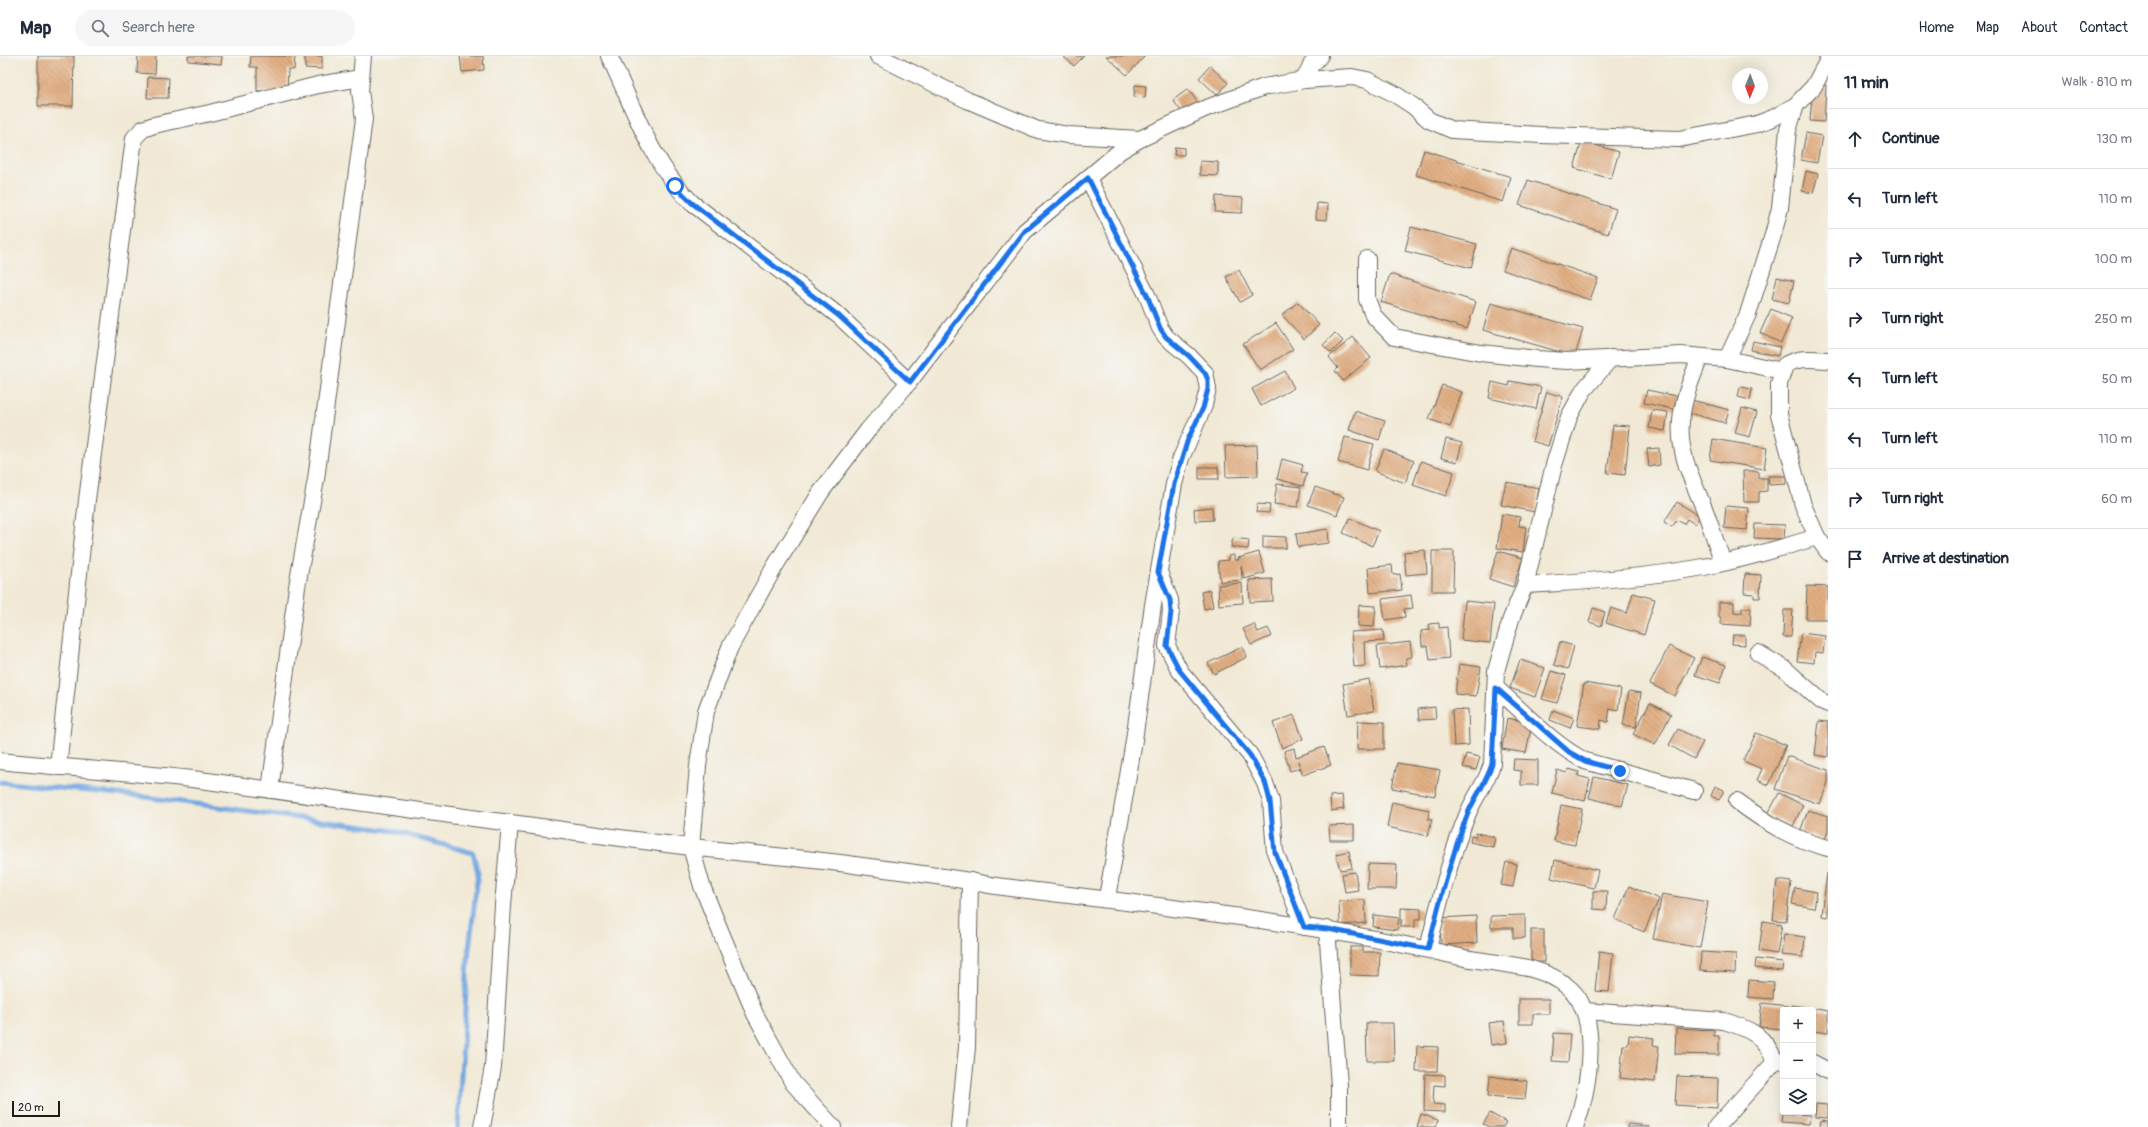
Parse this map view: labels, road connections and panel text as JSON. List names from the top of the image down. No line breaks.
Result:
{"scale_bar":"20 m","north":"bottom","page":{"header":"Map","search":"Search here","nav":["Home","Map","About","Contact"],"heading":["11 min","Walk · 810 m"],"list":[["Continue","130 m"],["Turn left","110 m"],["Turn right","100 m"],["Turn right","250 m"],["Turn left","50 m"],["Turn left","110 m"],["Turn right","60 m"],"Arrive at destination"],"map_buttons":["+","−"],"scale":"20 m"}}
